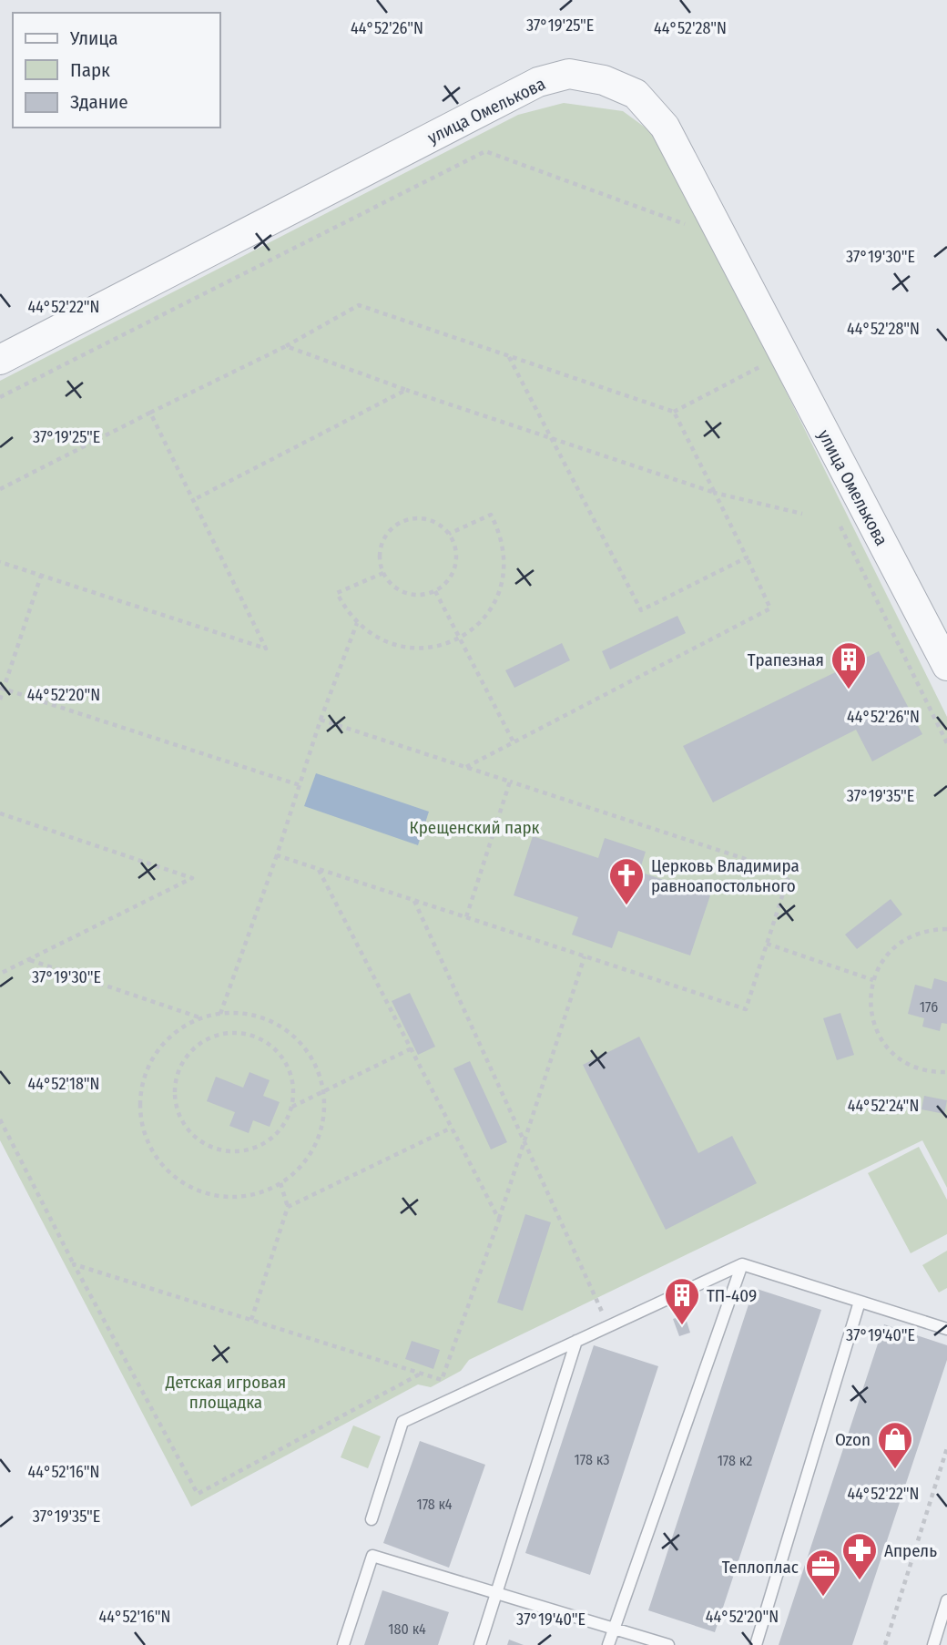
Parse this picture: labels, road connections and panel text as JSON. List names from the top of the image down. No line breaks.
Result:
{"streets":{"street":["улица Омелькова"]},"parks":["Крещенский парк","Детская игровая площадка"],"places":{"building":["Трапезная","ТП-409"],"church":["Церковь Владимира равноапостольного"],"shop":["Ozon"],"pharmacy":["Апрель"],"office":["Теплоплас"]},"house_numbers":["176","178 к3","178 к2","178 к4","180 к4"],"legend":["Улица","Парк","Здание"],"coordinates":["37°19'25\"E","44°52'26\"N","44°52'28\"N","37°19'30\"E","44°52'22\"N","44°52'20\"N","37°19'35\"E","44°52'18\"N","44°52'24\"N","37°19'40\"E","44°52'16\"N"]}
